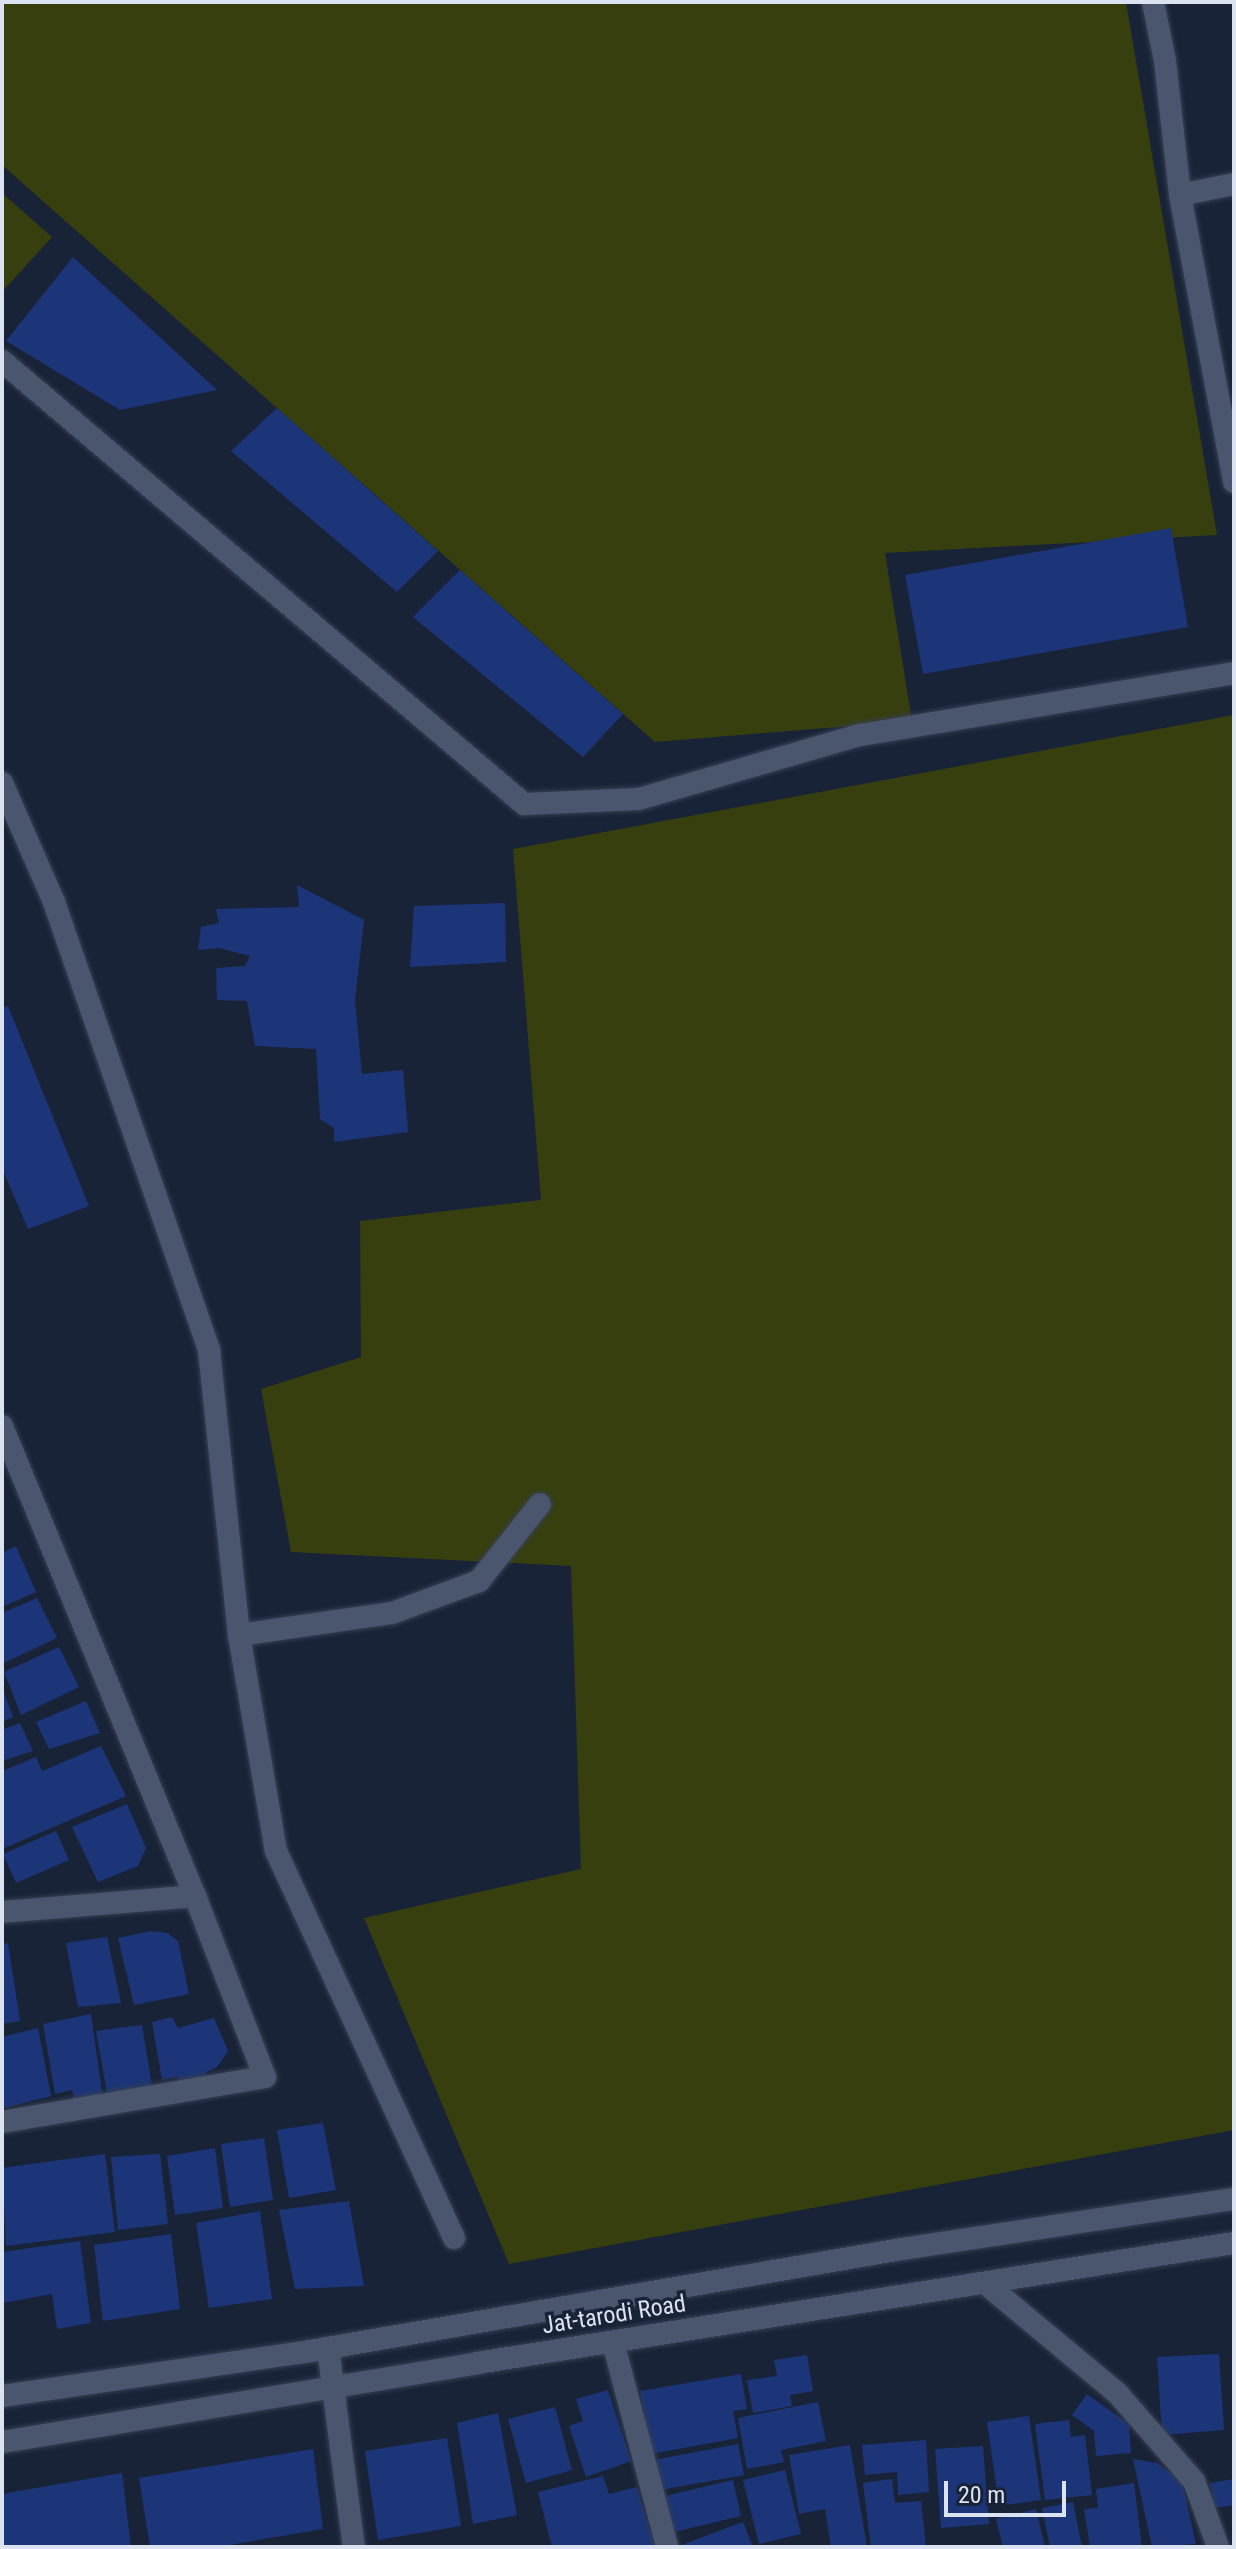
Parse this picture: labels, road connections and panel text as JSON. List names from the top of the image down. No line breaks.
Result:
{"streets":{"street":["Jat-tarodi Road"]},"scale_bar":"20 m"}
